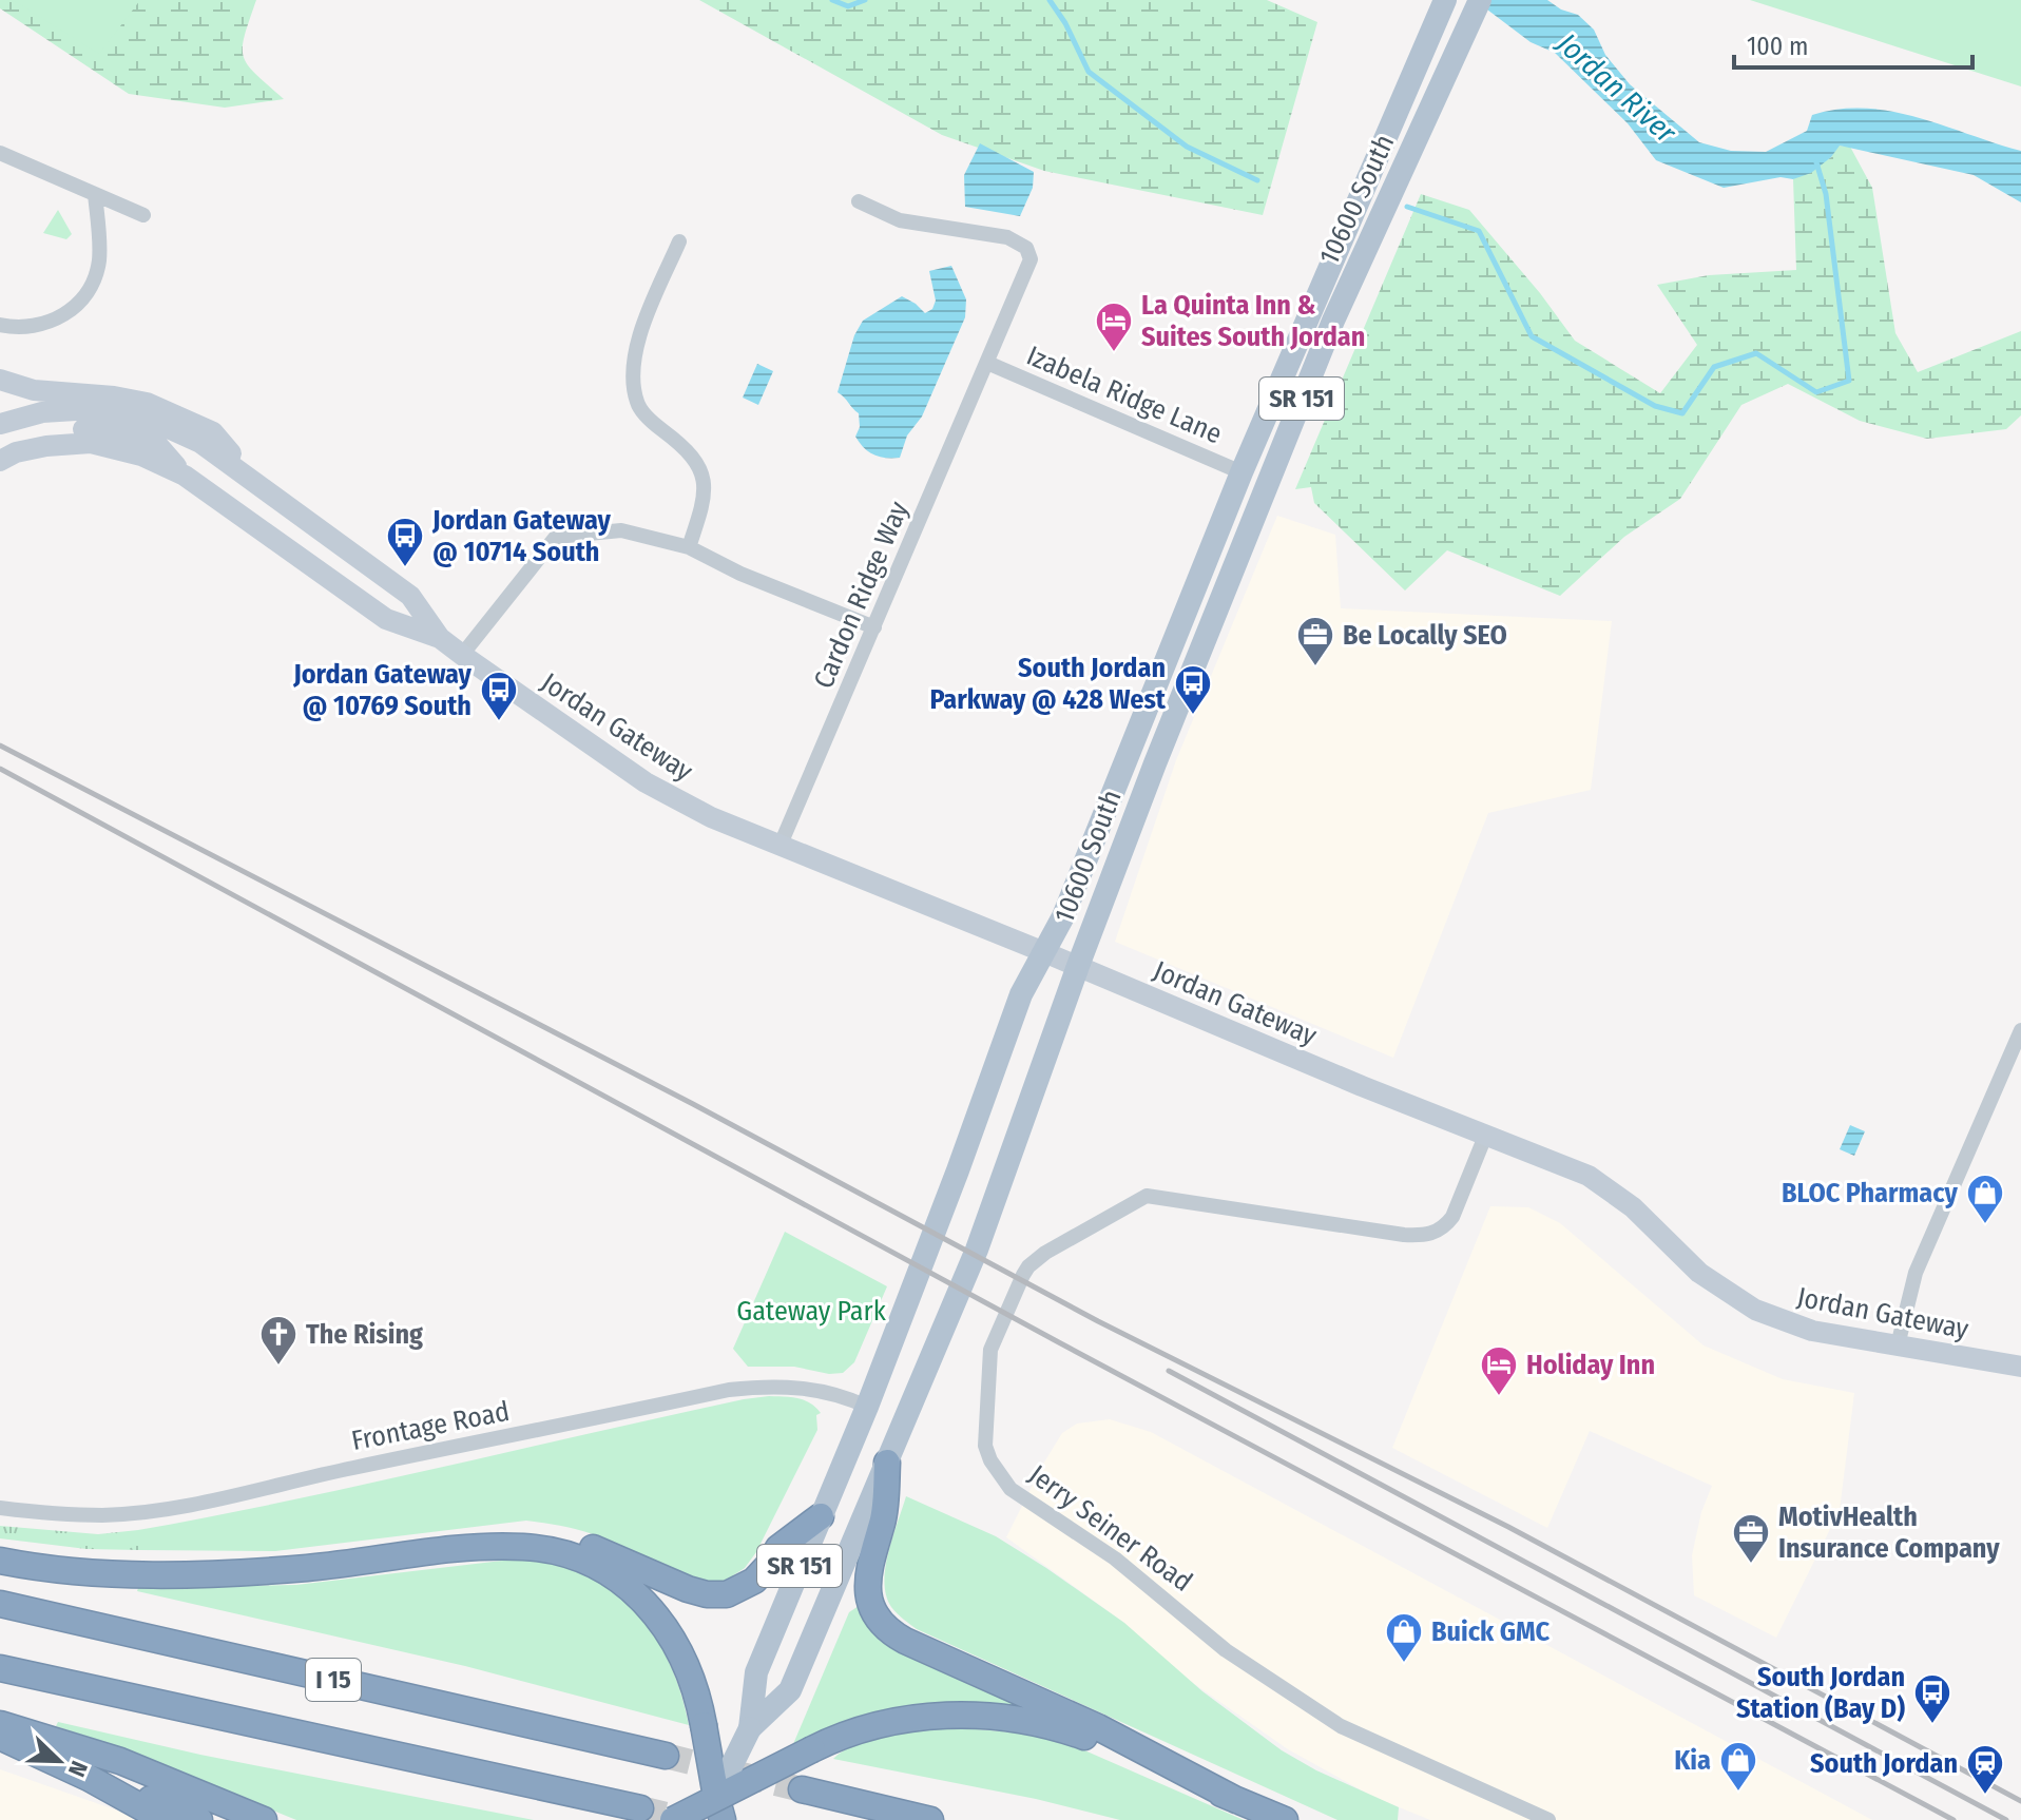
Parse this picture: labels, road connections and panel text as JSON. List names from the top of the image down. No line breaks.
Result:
{"streets":{"highway":["I 15"],"main road":["10600 South","SR 151","Jordan Gateway"],"street":["Izabela Ridge Lane","Cardon Ridge Way","Frontage Road","Jerry Seiner Road"]},"crossings":[["10600 South","Izabela Ridge Lane"],["10600 South","Jordan Gateway"],["10600 South","Frontage Road"],["Izabela Ridge Lane","Cardon Ridge Way"],["Cardon Ridge Way","Jordan Gateway"],["Jordan Gateway","Jerry Seiner Road"]],"water":["Jordan River"],"parks":["Gateway Park"],"places":{"hotel":["La Quinta Inn & Suites South Jordan","Holiday Inn"],"bus stop":["Jordan Gateway @ 10714 South","South Jordan Parkway @ 428 West","Jordan Gateway @ 10769 South","South Jordan Station (Bay D)"],"office":["Be Locally SEO","MotivHealth Insurance Company"],"shop":["BLOC Pharmacy","Buick GMC","Kia"],"church":["The Rising"],"station":["South Jordan"]},"scale_bar":"100 m","north":"bottom right"}
